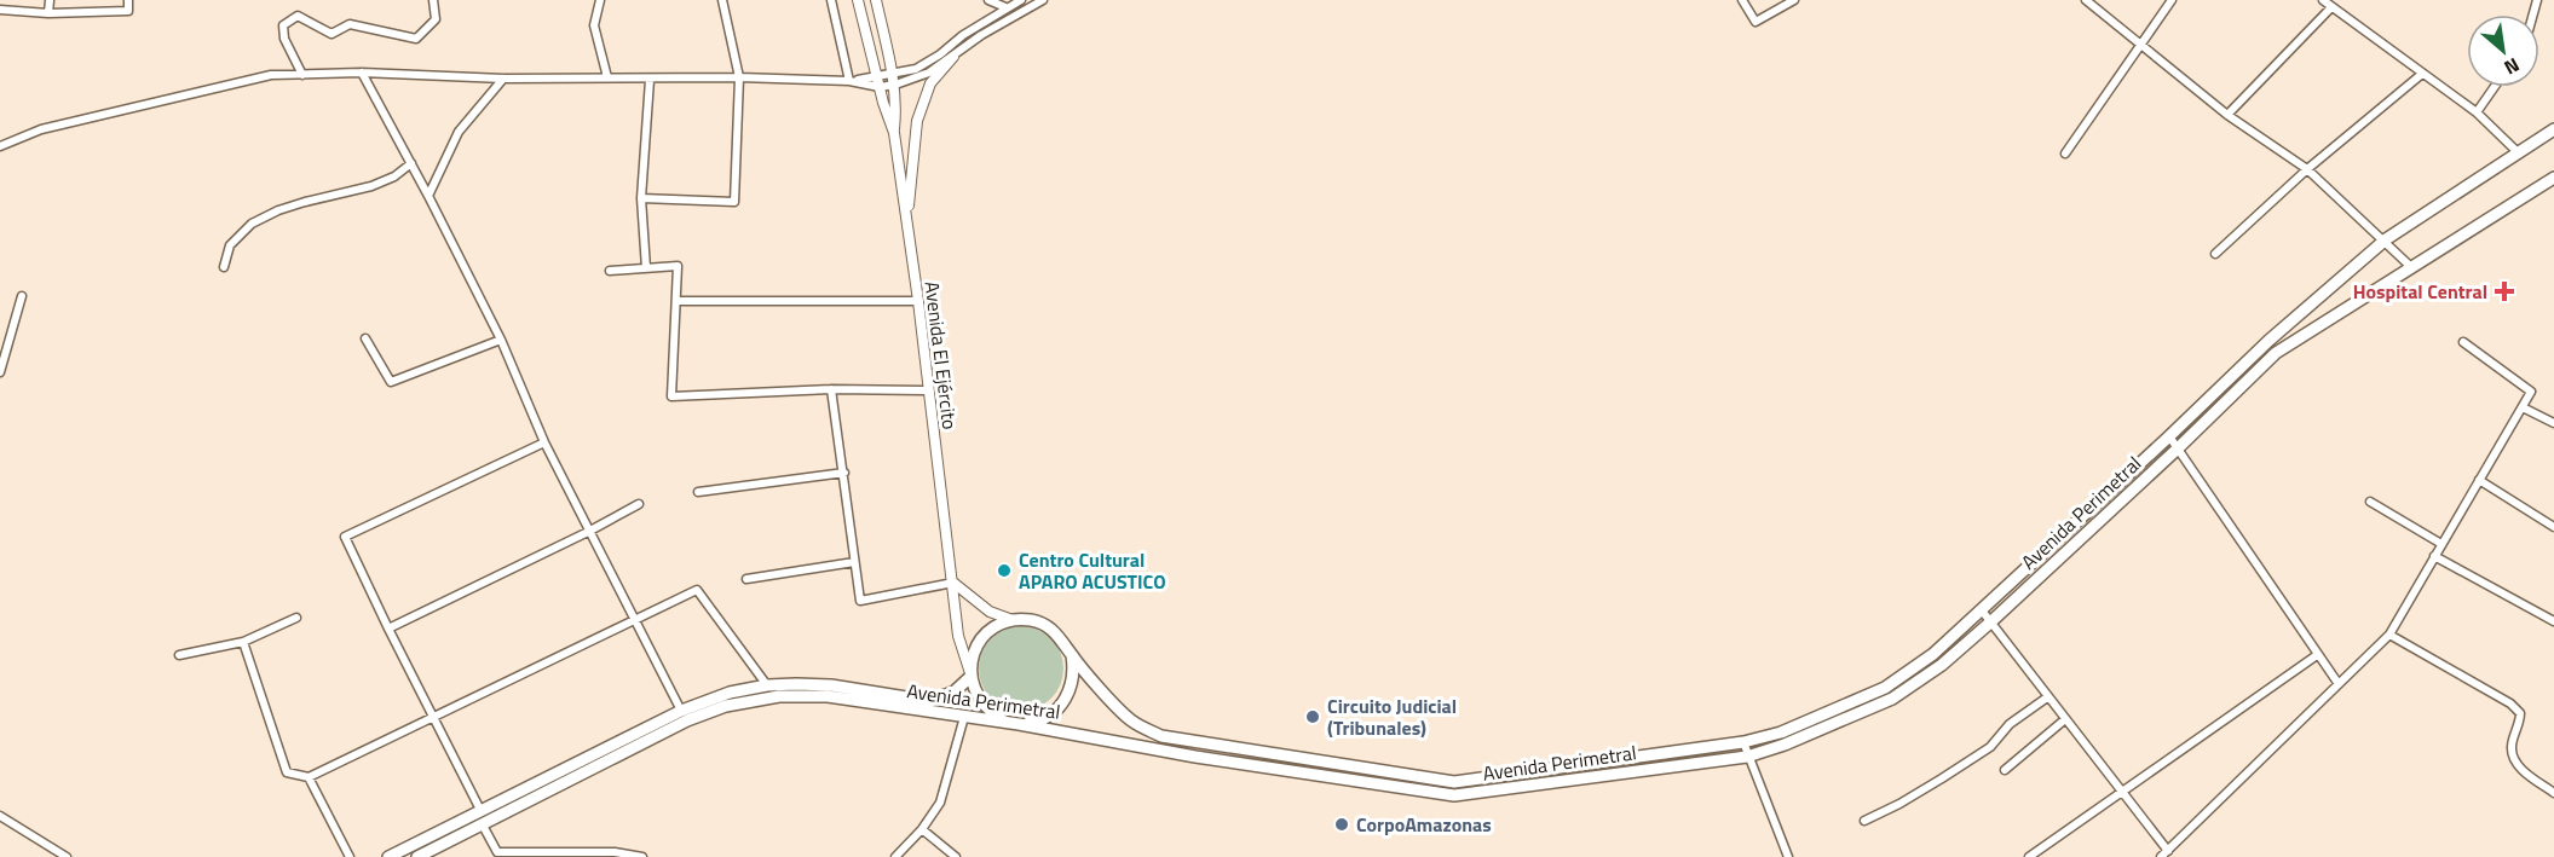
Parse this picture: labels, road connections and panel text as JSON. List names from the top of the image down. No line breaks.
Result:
{"streets":{"main road":["Avenida Perimetral"],"street":["Avenida El Ejército"]},"crossings":[["Avenida El Ejército","Avenida Perimetral"]],"places":{"health":["Hospital Central"],"other":["Centro Cultural APARO ACUSTICO","Circuito Judicial (Tribunales)","CorpoAmazonas"]},"north":"bottom right"}
